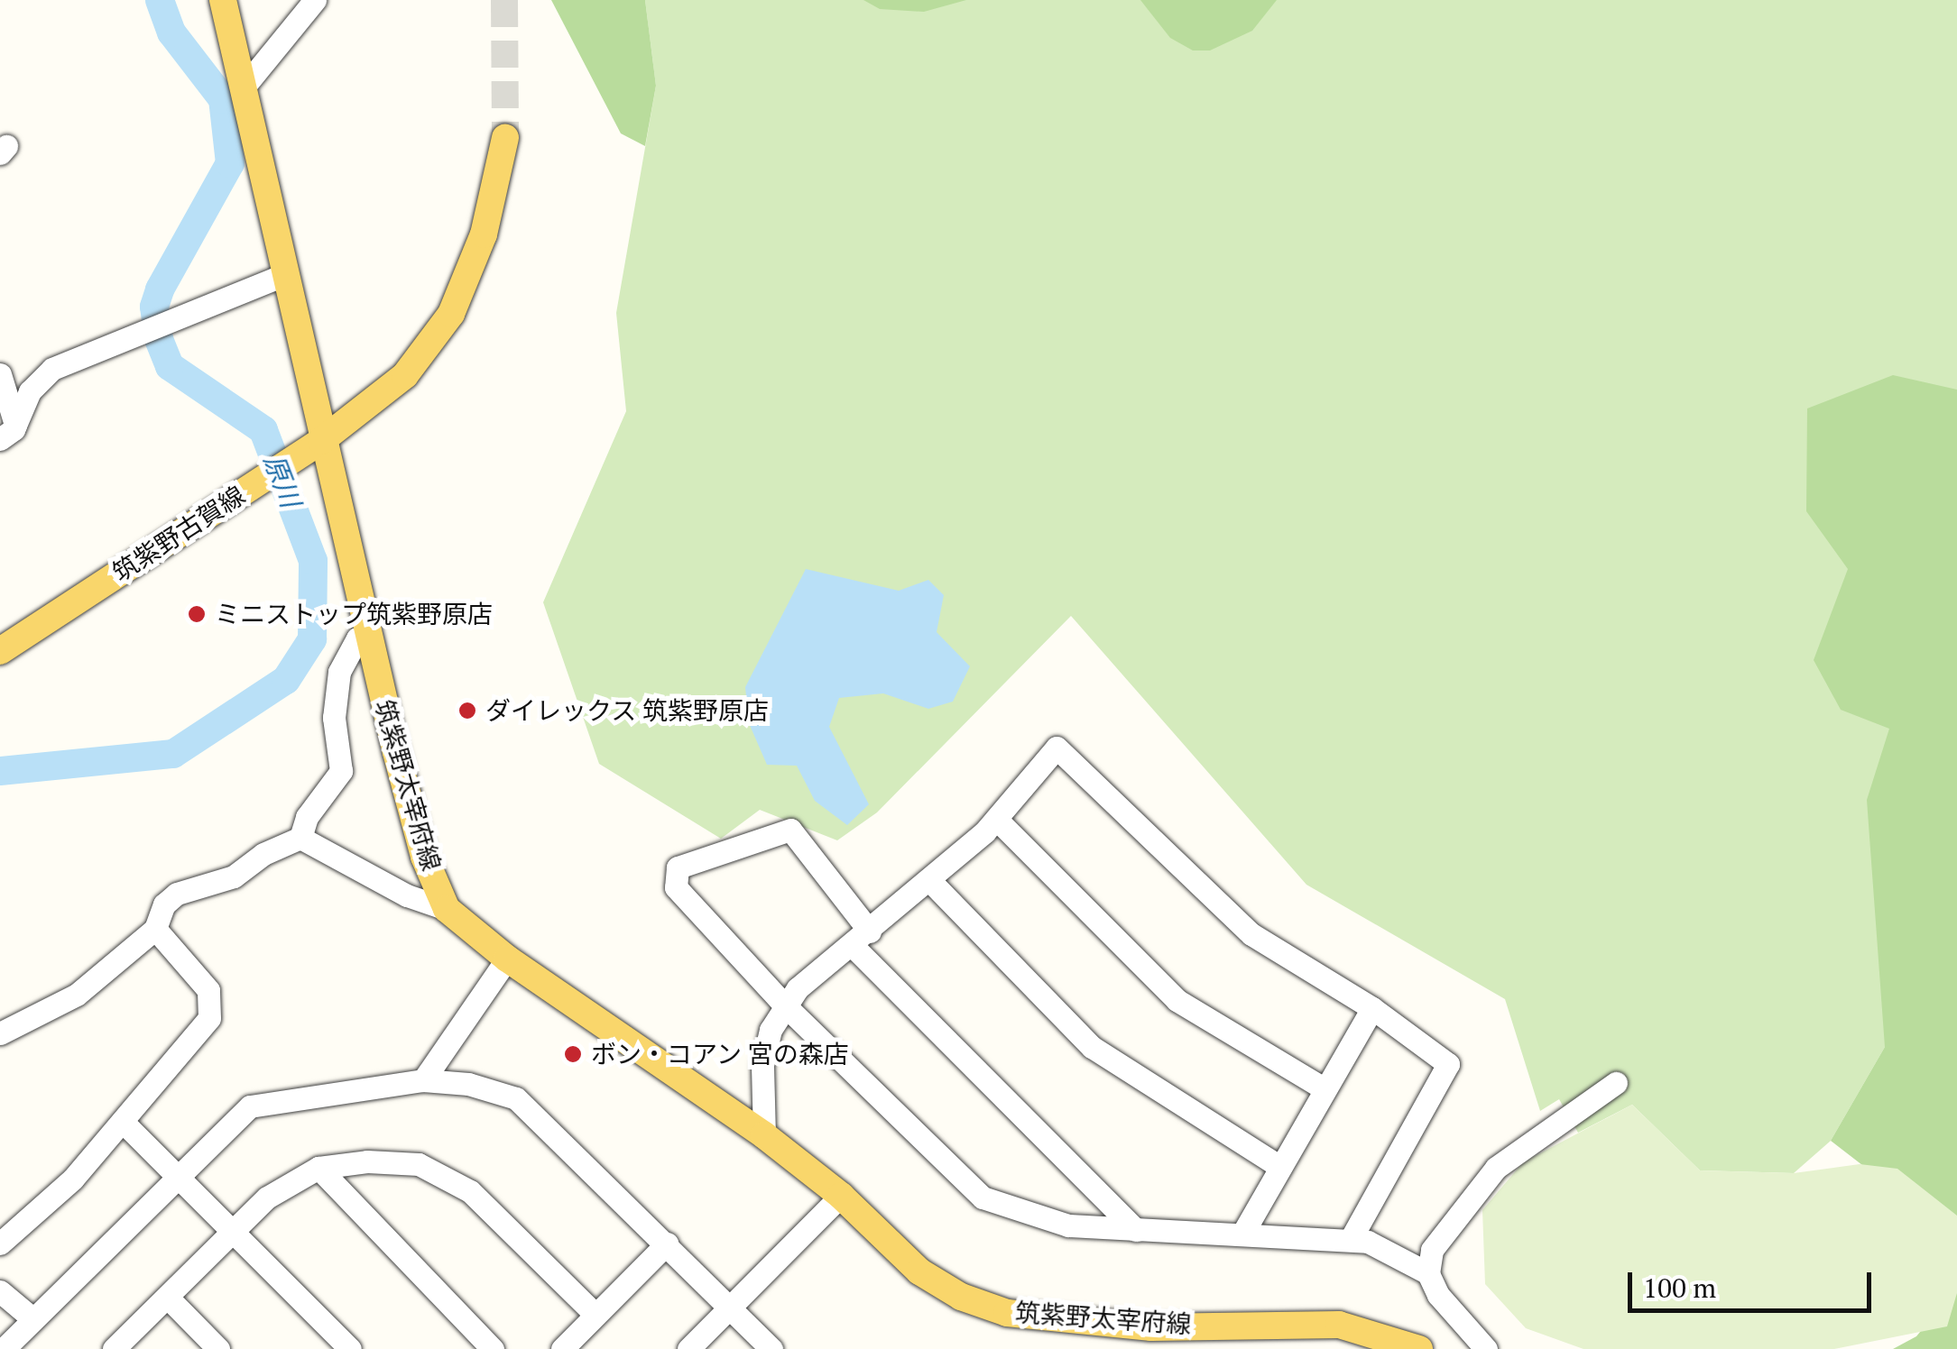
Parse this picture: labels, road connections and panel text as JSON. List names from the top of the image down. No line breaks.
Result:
{"streets":{"main road":["筑紫野古賀線","筑紫野太宰府線"]},"crossings":[["筑紫野古賀線","筑紫野太宰府線"]],"water":["原川"],"places":["ミニストップ筑紫野原店","ダイレックス 筑紫野原店","ボン・コアン 宮の森店"],"scale_bar":"100 m"}
